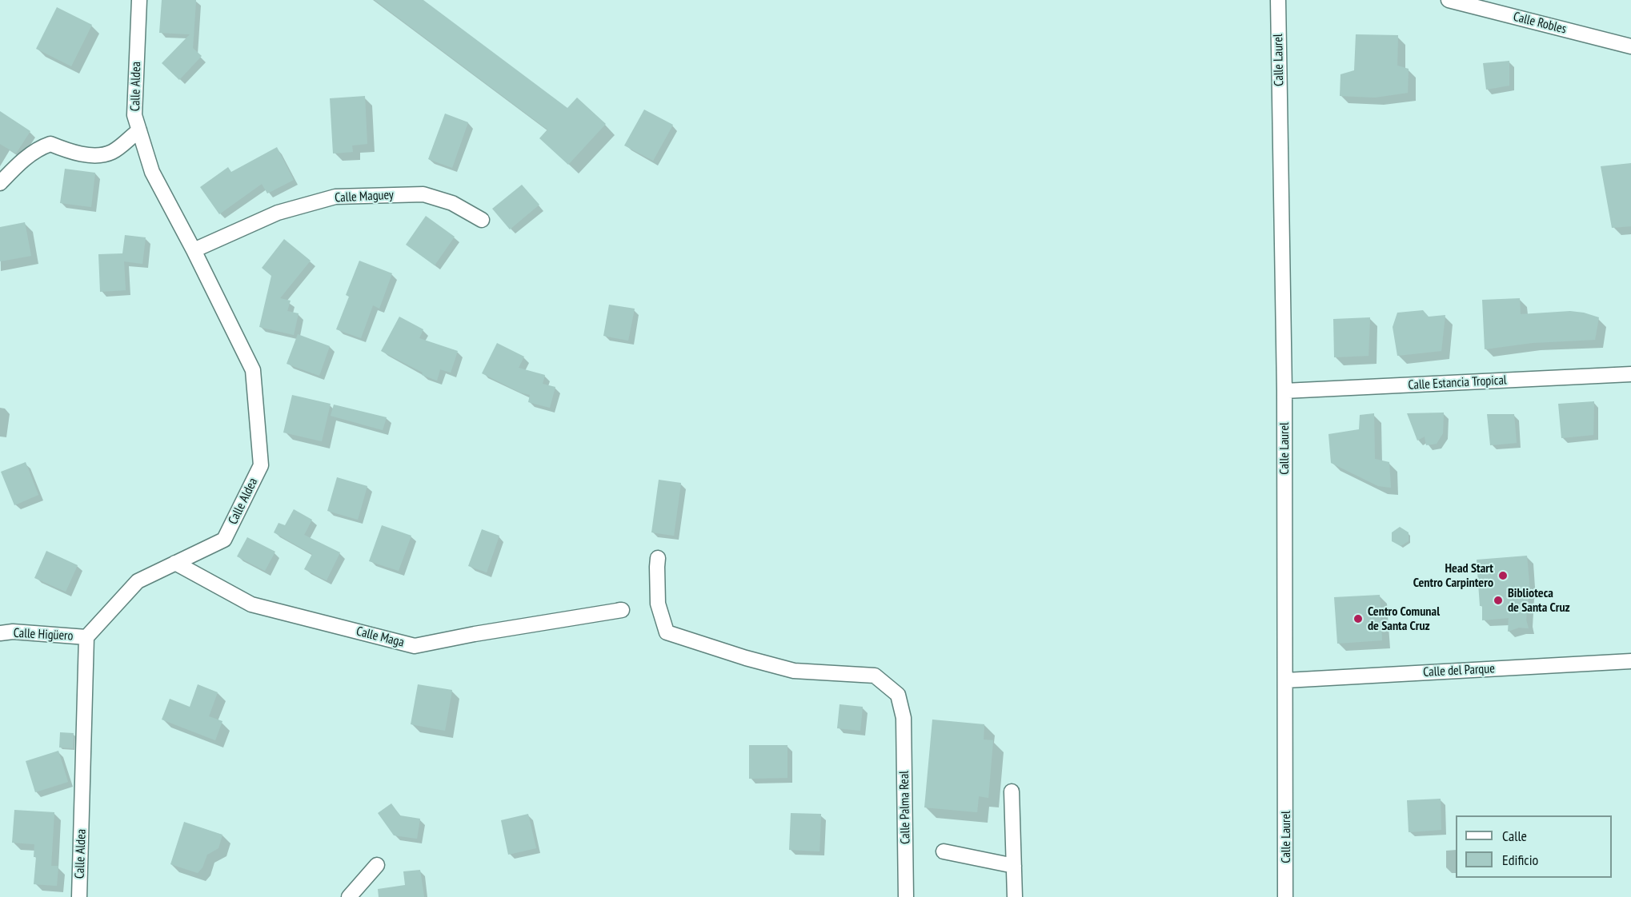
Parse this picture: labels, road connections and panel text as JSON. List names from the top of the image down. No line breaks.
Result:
{"streets":{"street":["Calle Robles","Calle Laurel","Calle Aldea","Calle Maguey","Calle Estancia Tropical","Calle Higüero","Calle Maga","Calle del Parque","Calle Palma Real"]},"crossings":[["Calle Laurel","Calle Estancia Tropical"],["Calle Laurel","Calle del Parque"],["Calle Aldea","Calle Maguey"],["Calle Aldea","Calle Higüero"],["Calle Aldea","Calle Maga"]],"places":["Head Start Centro Carpintero","Biblioteca de Santa Cruz","Centro Comunal de Santa Cruz"],"legend":["Calle","Edificio"]}
